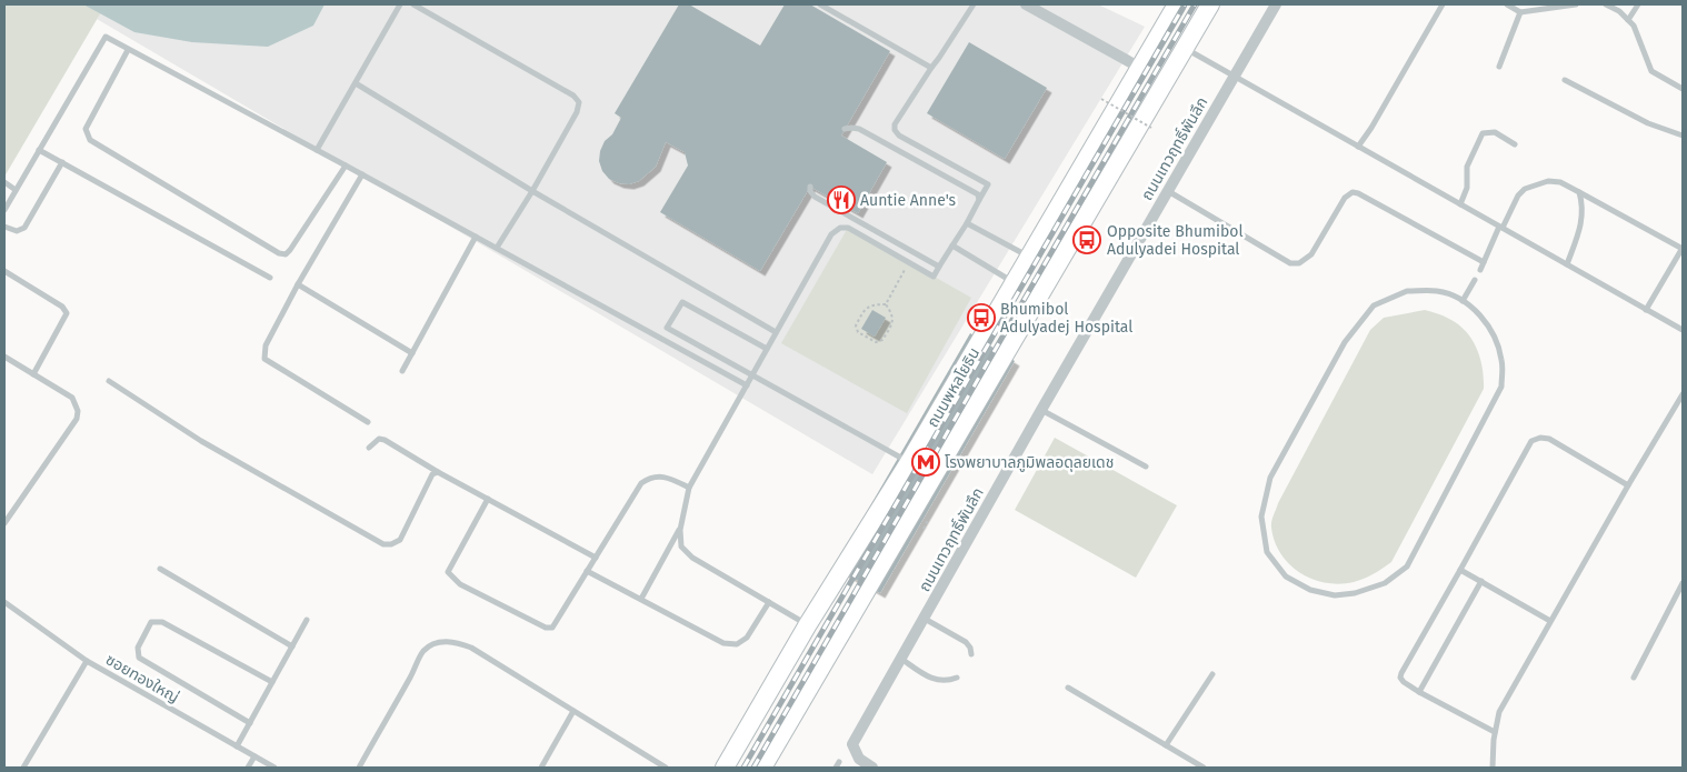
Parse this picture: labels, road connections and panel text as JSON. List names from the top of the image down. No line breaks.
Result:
{"streets":{"main road":["ถนนพหลโยธิน"],"street":["ถนนเทวฤทธิ์พันลึก"],"lane":["ซอยทองใหญ่"]},"places":{"restaurant":["Auntie Anne's"],"bus stop":["Opposite Bhumibol Adulyadei Hospital","Bhumibol Adulyadej Hospital"],"metro station":["โรงพยาบาลภูมิพลอดุลยเดช"]}}
